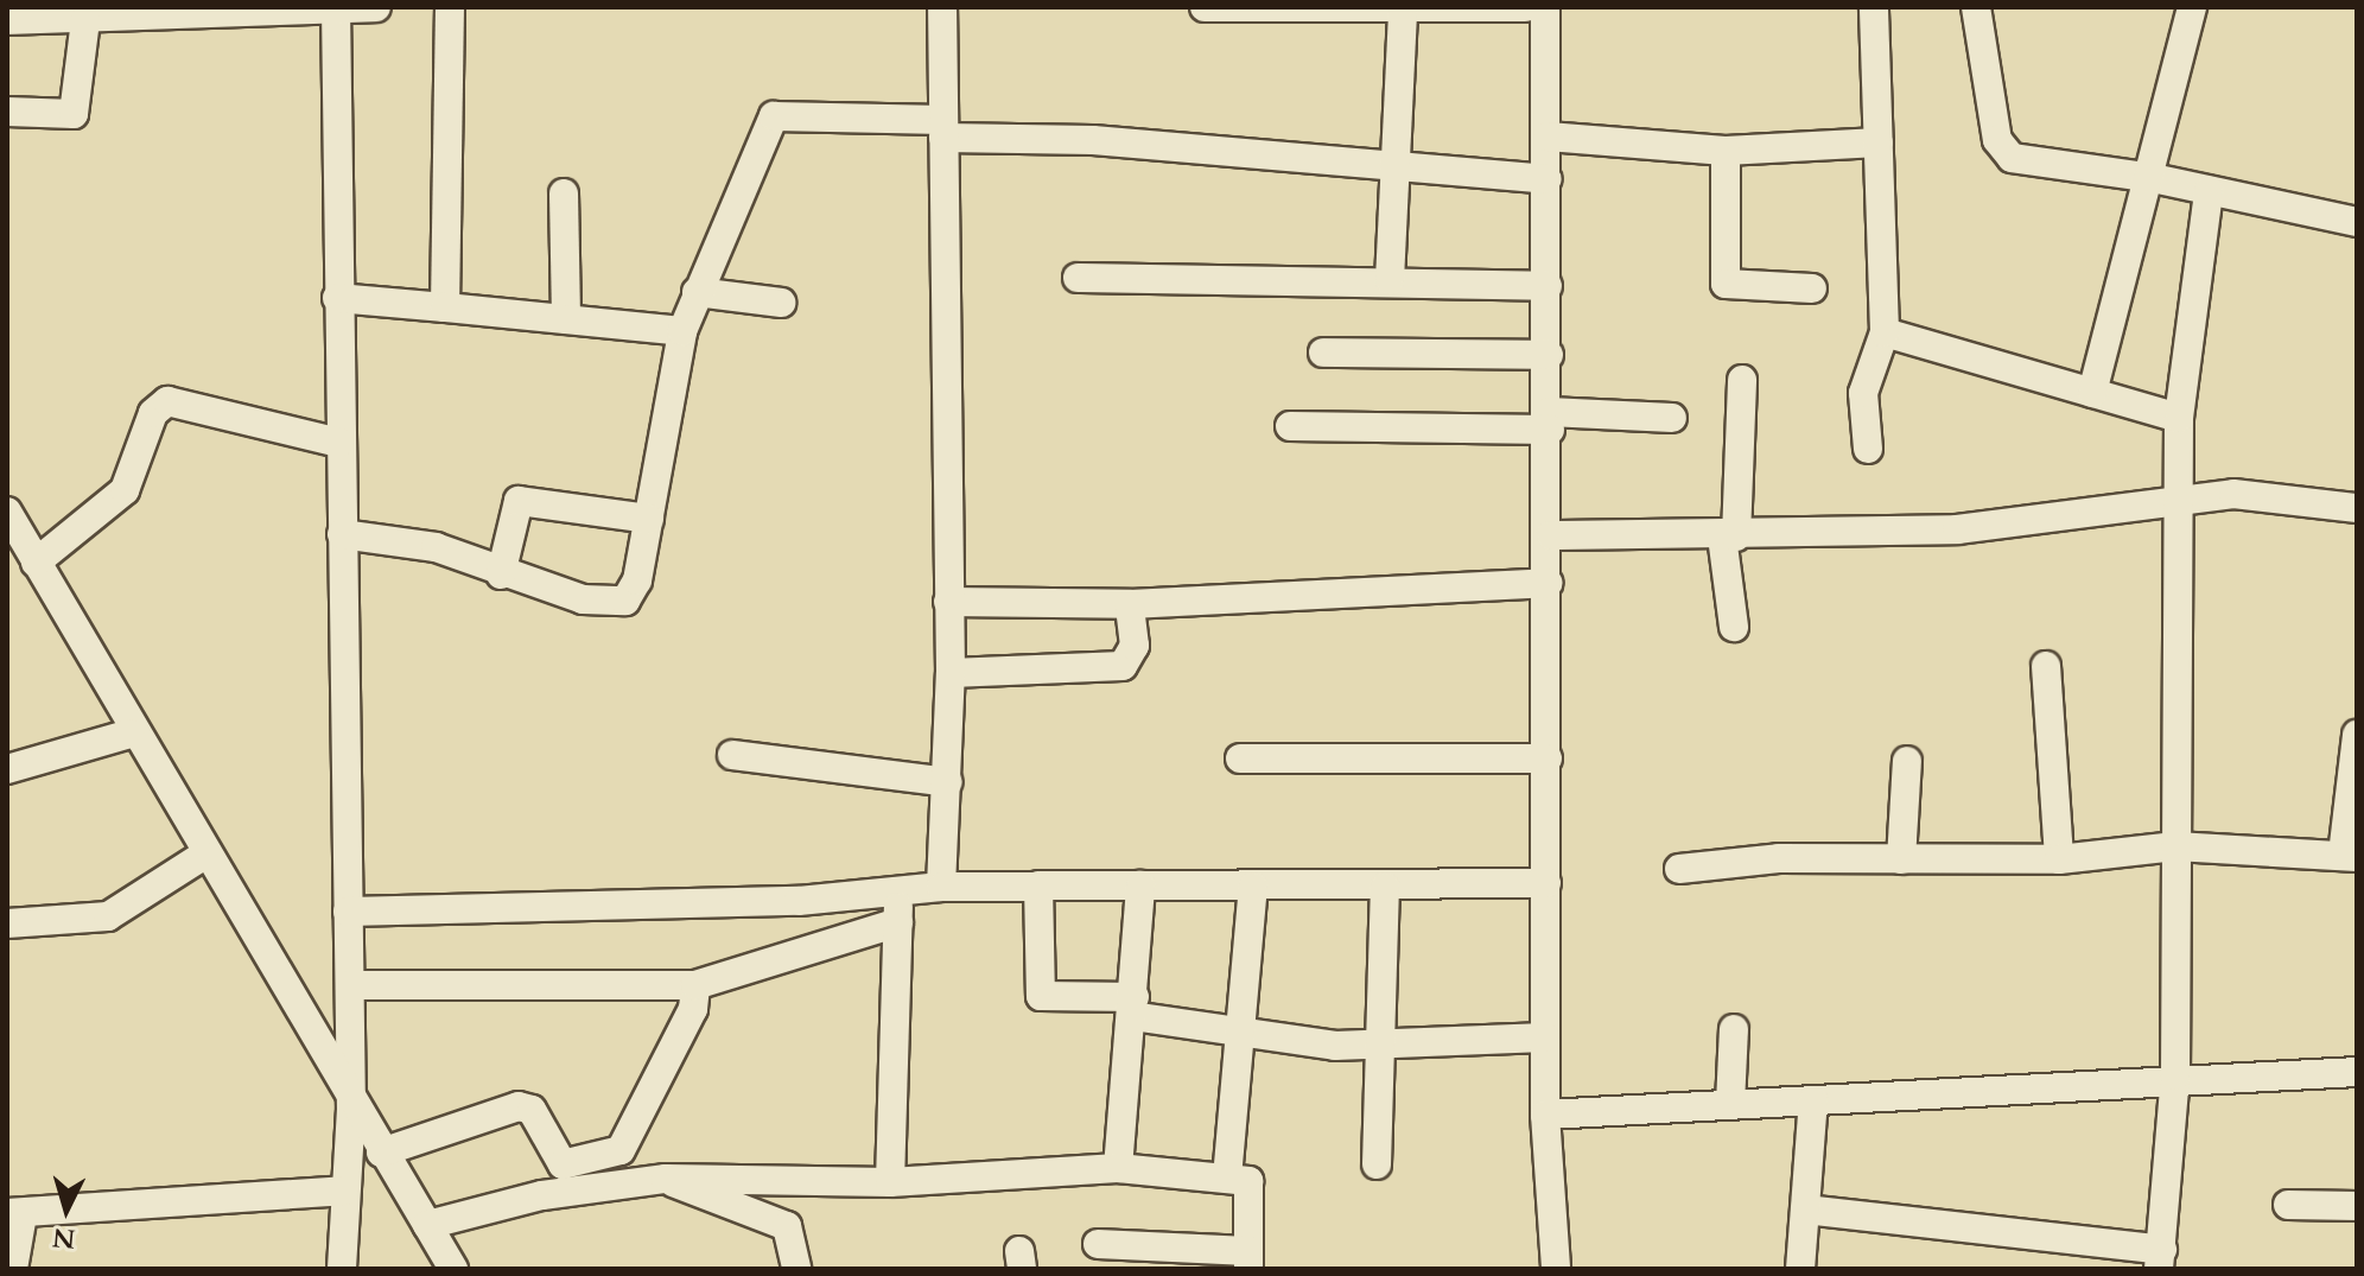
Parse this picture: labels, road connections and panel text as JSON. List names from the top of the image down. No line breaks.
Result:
{"north":"bottom"}
